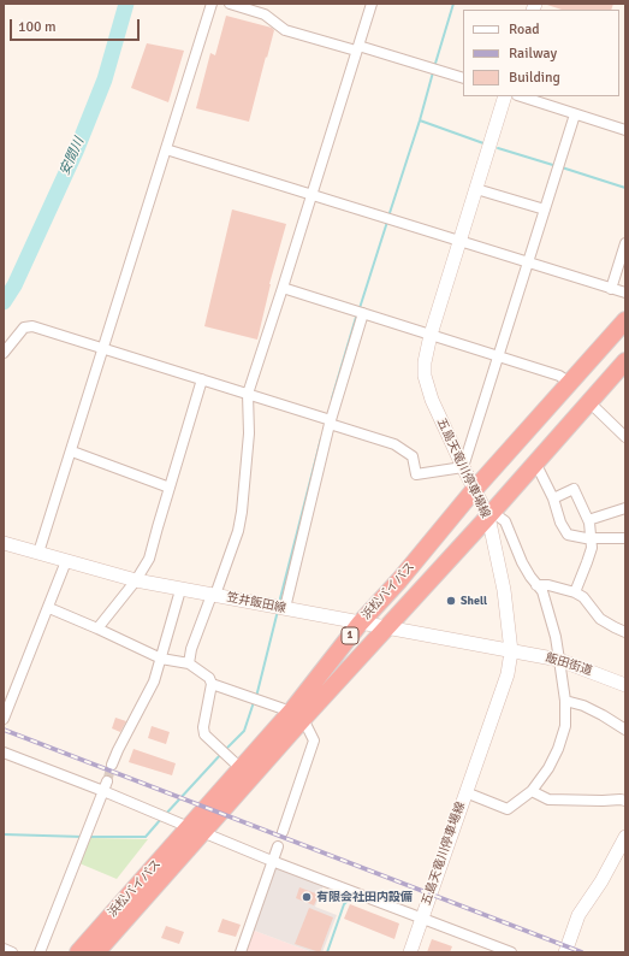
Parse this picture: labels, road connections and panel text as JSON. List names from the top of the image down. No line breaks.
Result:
{"streets":{"highway":["浜松バイパス","1"],"main road":["五島天竜川停車場線","笠井飯田線","飯田街道"]},"crossings":[["五島天竜川停車場線","浜松バイパス"],["五島天竜川停車場線","笠井飯田線"],["五島天竜川停車場線","飯田街道"],["浜松バイパス","笠井飯田線"],["笠井飯田線","飯田街道"]],"water":["安間川"],"places":["Shell","有限会社田内設備"],"legend":["Road","Railway","Building"],"scale_bar":"100 m"}
